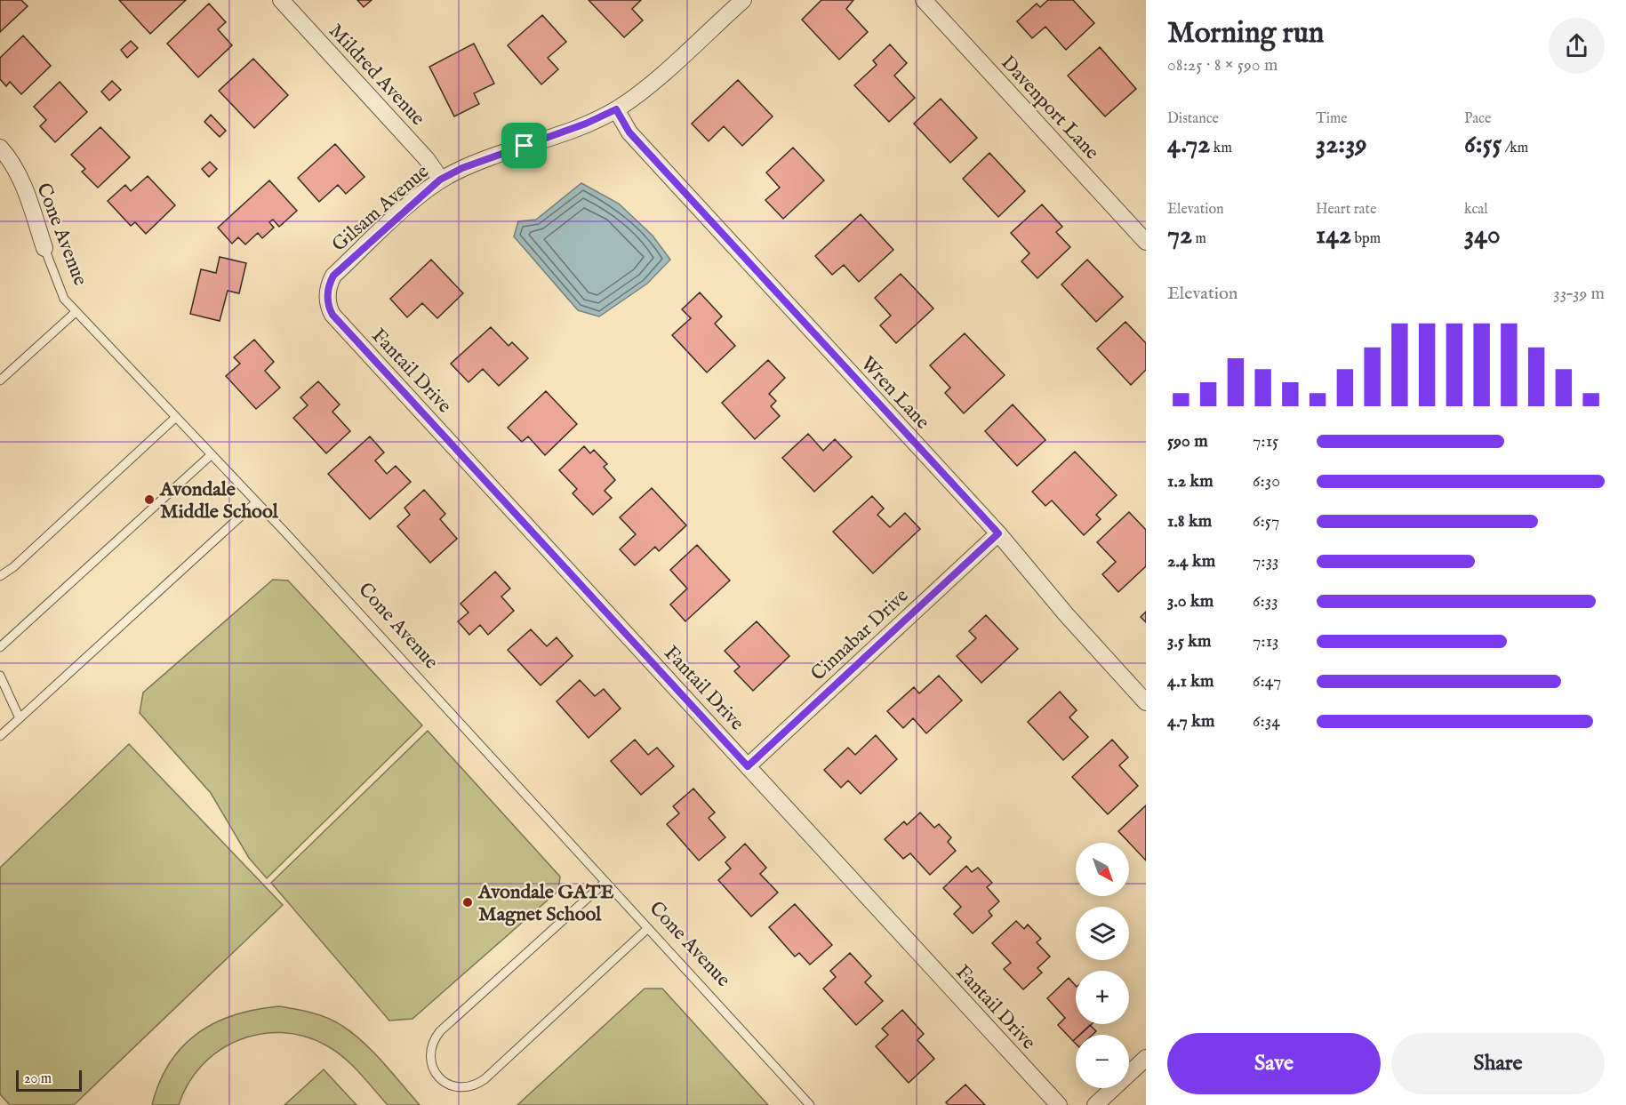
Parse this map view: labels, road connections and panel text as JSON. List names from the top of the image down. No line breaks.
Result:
{"streets":{"street":["Mildred Avenue","Davenport Lane","Gilsam Avenue","Cone Avenue","Fantail Drive","Wren Lane","Cinnabar Drive"]},"crossings":[["Mildred Avenue","Gilsam Avenue"],["Gilsam Avenue","Fantail Drive"],["Gilsam Avenue","Wren Lane"],["Fantail Drive","Cinnabar Drive"],["Wren Lane","Cinnabar Drive"]],"places":["Avondale Middle School","Avondale GATE Magnet School"],"scale_bar":"20 m","north":"bottom right","page":{"heading":["Morning run","08:25 · 8 × 590 m"],"stats":[["Distance","4.72 km"],["Time","32:39"],["Pace","6:55 /km"],["Elevation","72 m"],["Heart rate","142 bpm"],["kcal","340"]],"chart":["Elevation","33–39 m"],"list":[{"name":"590 m","note":"7:15"},{"name":"1.2 km","note":"6:30"},{"name":"1.8 km","note":"6:57"},{"name":"2.4 km","note":"7:33"},{"name":"3.0 km","note":"6:33"},{"name":"3.5 km","note":"7:13"},{"name":"4.1 km","note":"6:47"},{"name":"4.7 km","note":"6:34"}],"map_buttons":["+","−"],"buttons":["Save","Share"],"scale":"20 m"}}
